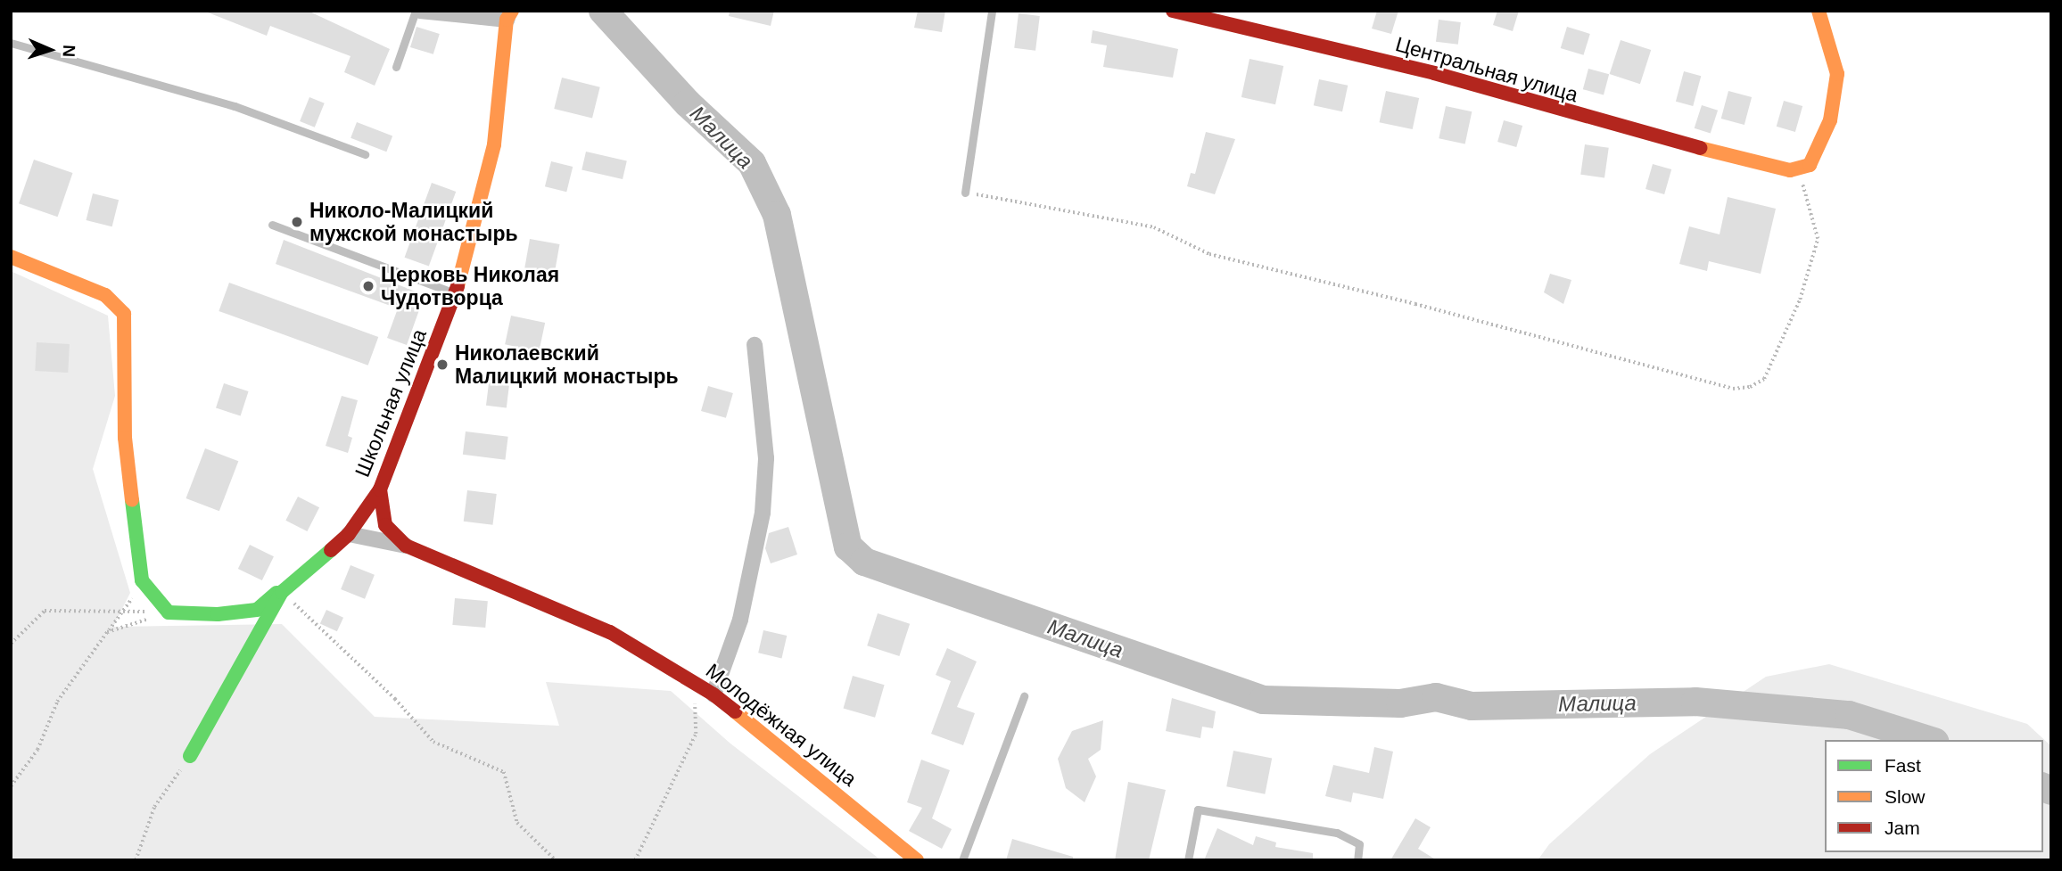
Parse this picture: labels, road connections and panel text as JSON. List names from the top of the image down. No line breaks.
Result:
{"streets":{"street":["Центральная улица","Школьная улица","Молодёжная улица"]},"crossings":[["Школьная улица","Молодёжная улица"]],"water":["Малица"],"places":["Николо-Малицкий мужской монастырь","Церковь Николая Чудотворца","Николаевский Малицкий монастырь"],"legend":["Fast","Slow","Jam"],"north":"right"}
